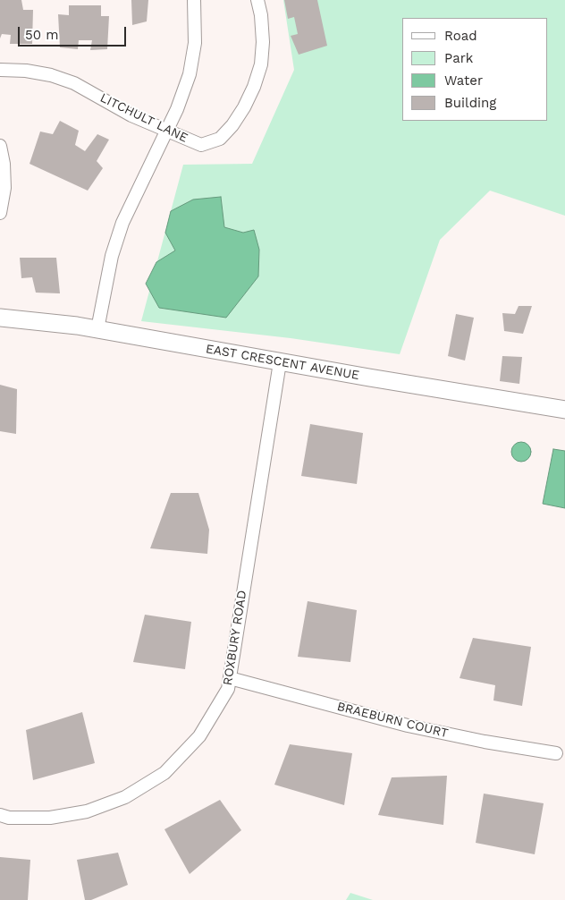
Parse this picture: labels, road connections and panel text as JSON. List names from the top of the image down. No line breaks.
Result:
{"streets":{"street":["LITCHULT LANE","EAST CRESCENT AVENUE","ROXBURY ROAD","BRAEBURN COURT"]},"crossings":[["EAST CRESCENT AVENUE","ROXBURY ROAD"],["ROXBURY ROAD","BRAEBURN COURT"]],"legend":["Road","Park","Water","Building"],"scale_bar":"50 m"}
